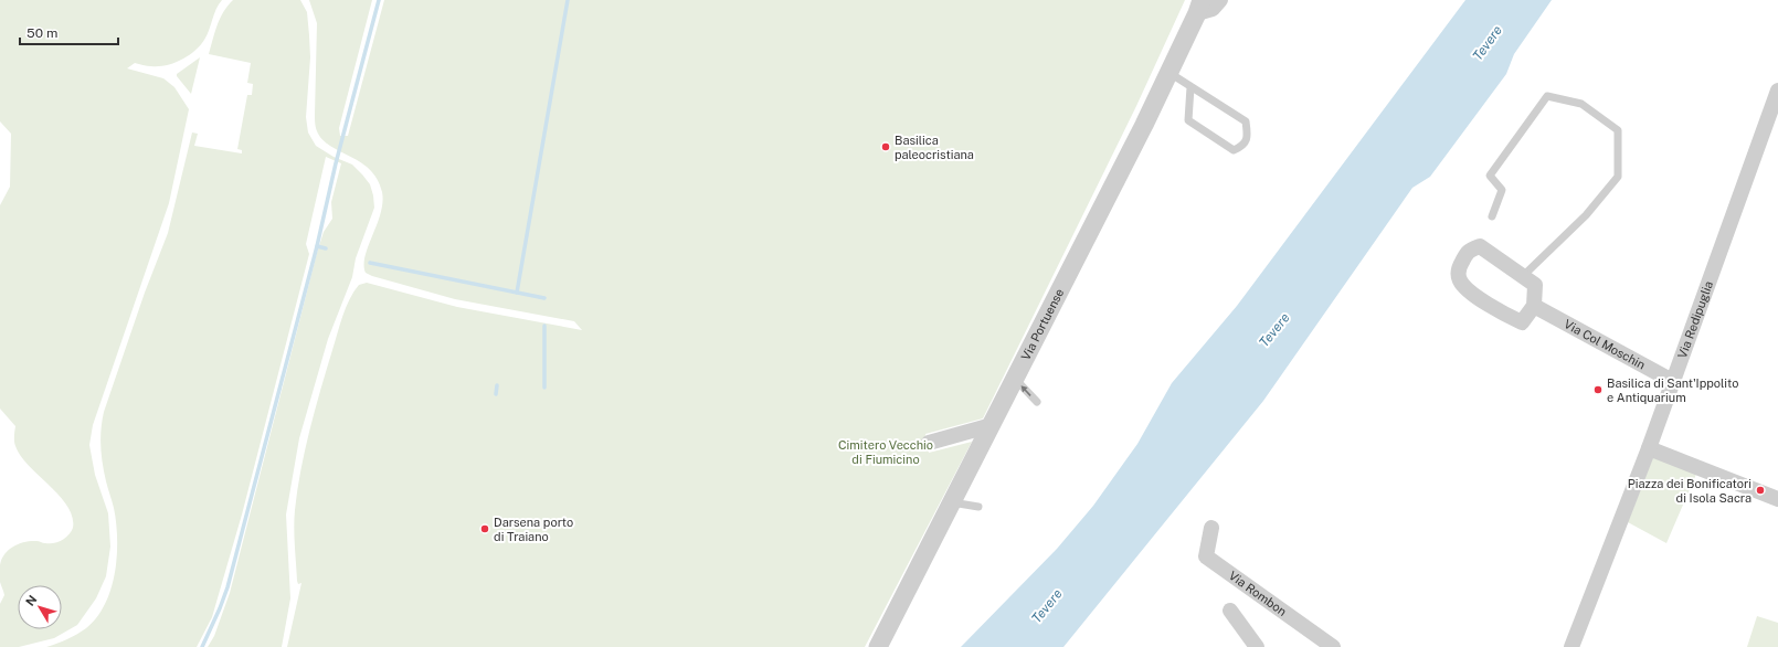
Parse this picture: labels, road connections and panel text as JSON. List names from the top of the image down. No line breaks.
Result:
{"streets":{"street":["Via Redipuglia","Via Portuense","Via Col Moschin","Via Rombon"]},"crossings":[["Via Redipuglia","Via Col Moschin"]],"water":["Tevere"],"parks":["Cimitero Vecchio di Fiumicino"],"places":["Basilica paleocristiana","Basilica di Sant'Ippolito e Antiquarium","Piazza dei Bonificatori di Isola Sacra","Darsena porto di Traiano"],"scale_bar":"50 m","north":"top left"}
